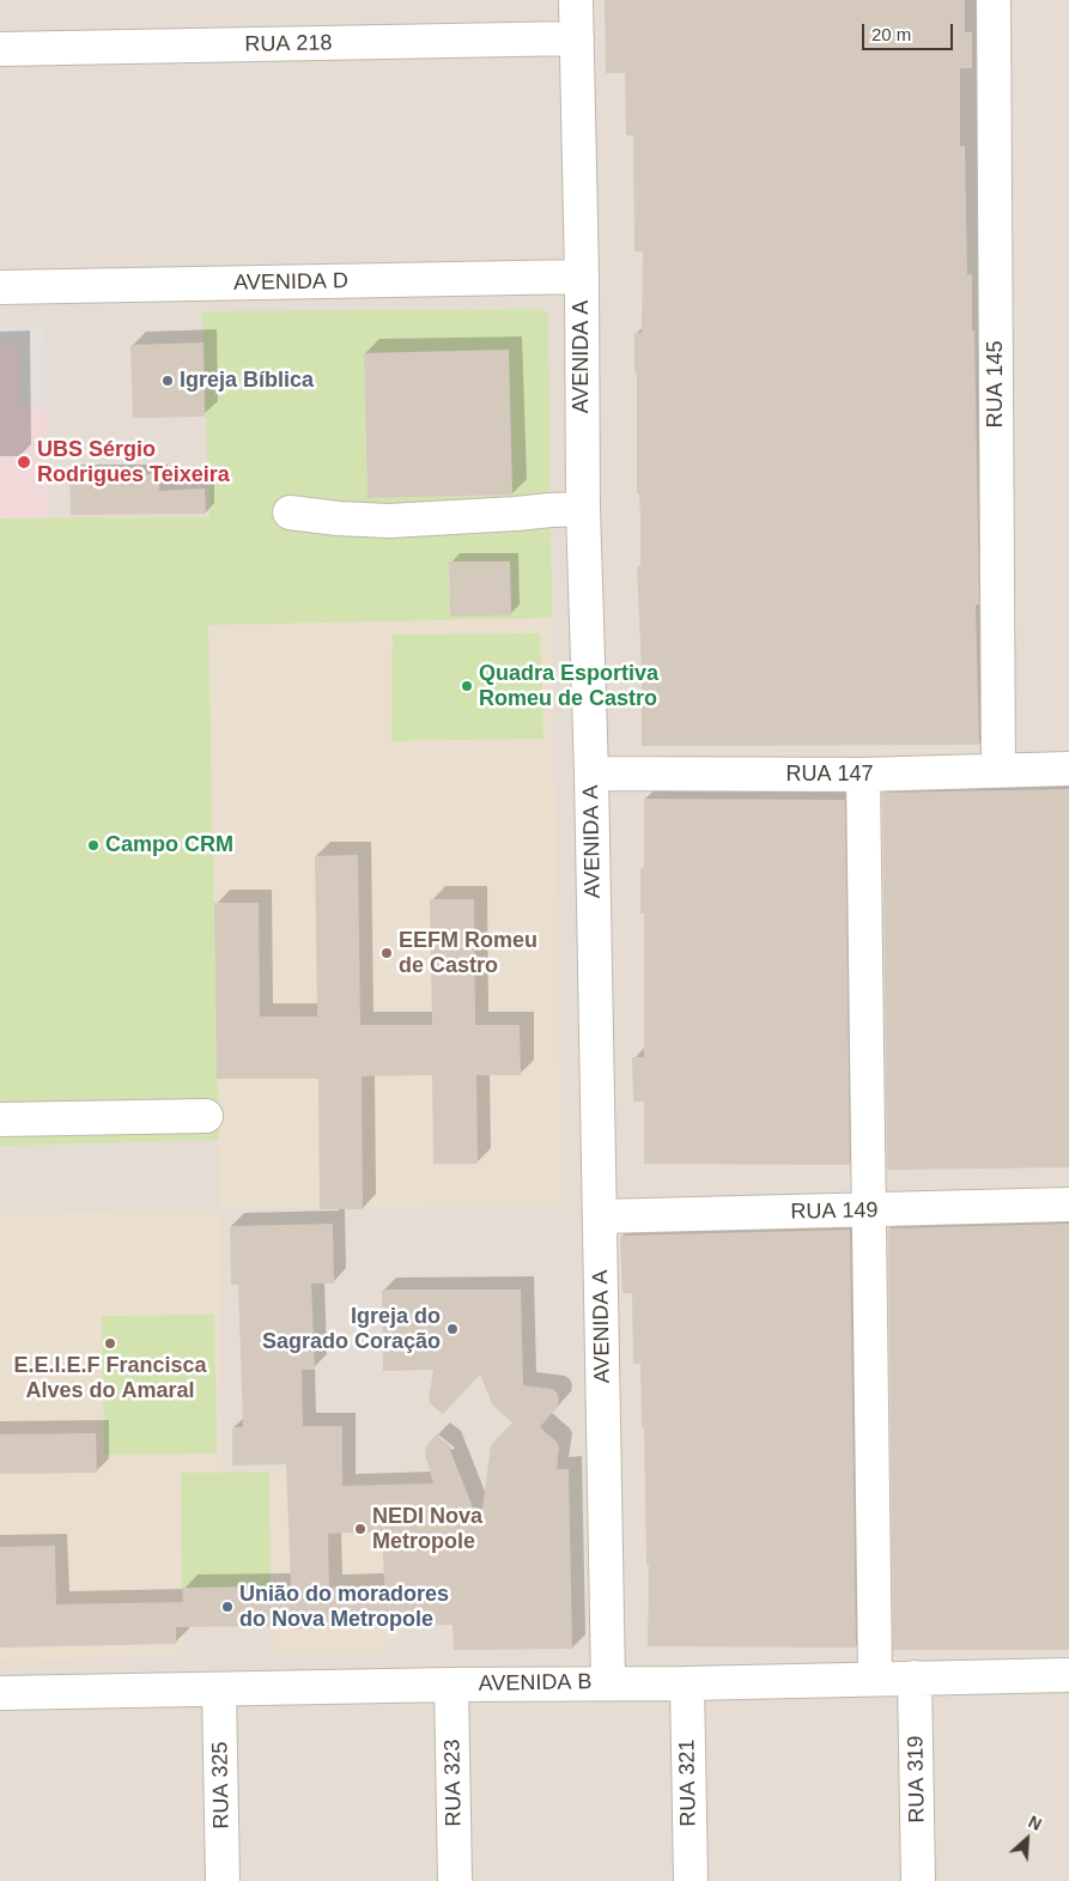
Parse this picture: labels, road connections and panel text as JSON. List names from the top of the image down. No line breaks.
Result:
{"streets":{"street":["RUA 218","AVENIDA D","AVENIDA A","RUA 145","RUA 147","RUA 149","AVENIDA B","RUA 319","RUA 323","RUA 321","RUA 325"]},"crossings":[["RUA 218","AVENIDA A"],["AVENIDA D","AVENIDA A"],["AVENIDA A","RUA 147"],["AVENIDA A","RUA 149"],["AVENIDA A","AVENIDA B"],["RUA 145","RUA 147"],["AVENIDA B","RUA 319"],["AVENIDA B","RUA 323"],["AVENIDA B","RUA 321"],["AVENIDA B","RUA 325"]],"places":["Igreja Bíblica","UBS Sérgio Rodrigues Teixeira","Quadra Esportiva Romeu de Castro","Campo CRM","EEFM Romeu de Castro","Igreja do Sagrado Coração","E.E.I.E.F Francisca Alves do Amaral","NEDI Nova Metropole","União do moradores do Nova Metropole"],"scale_bar":"20 m","north":"top right"}
